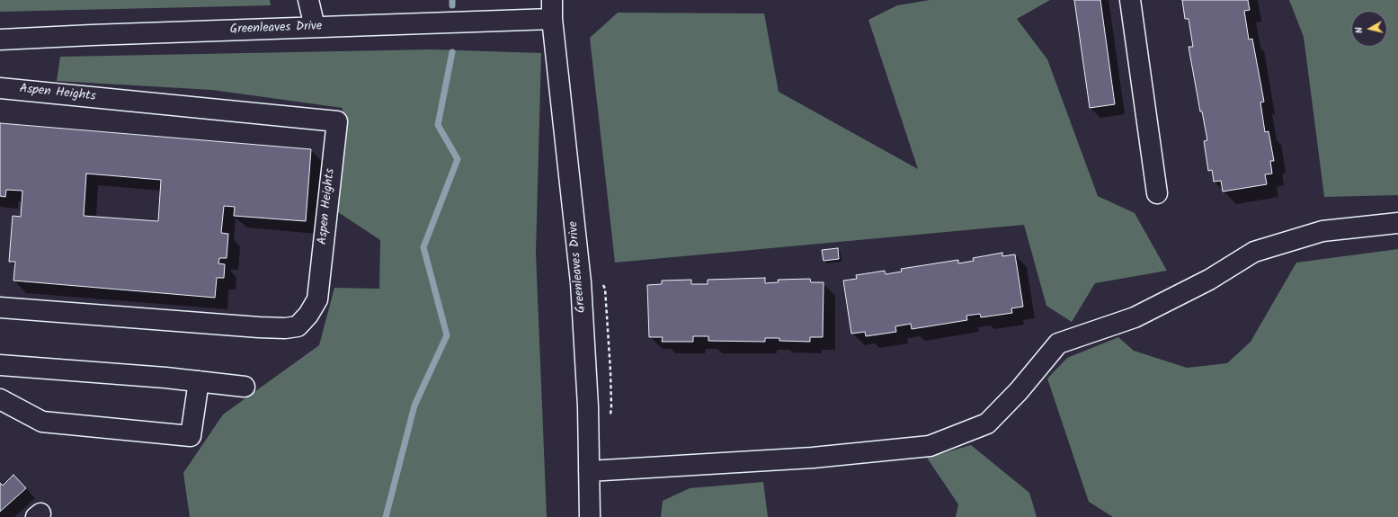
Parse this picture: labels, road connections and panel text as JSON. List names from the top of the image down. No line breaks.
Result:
{"streets":{"street":["Greenleaves Drive","Aspen Heights"]},"north":"left"}
